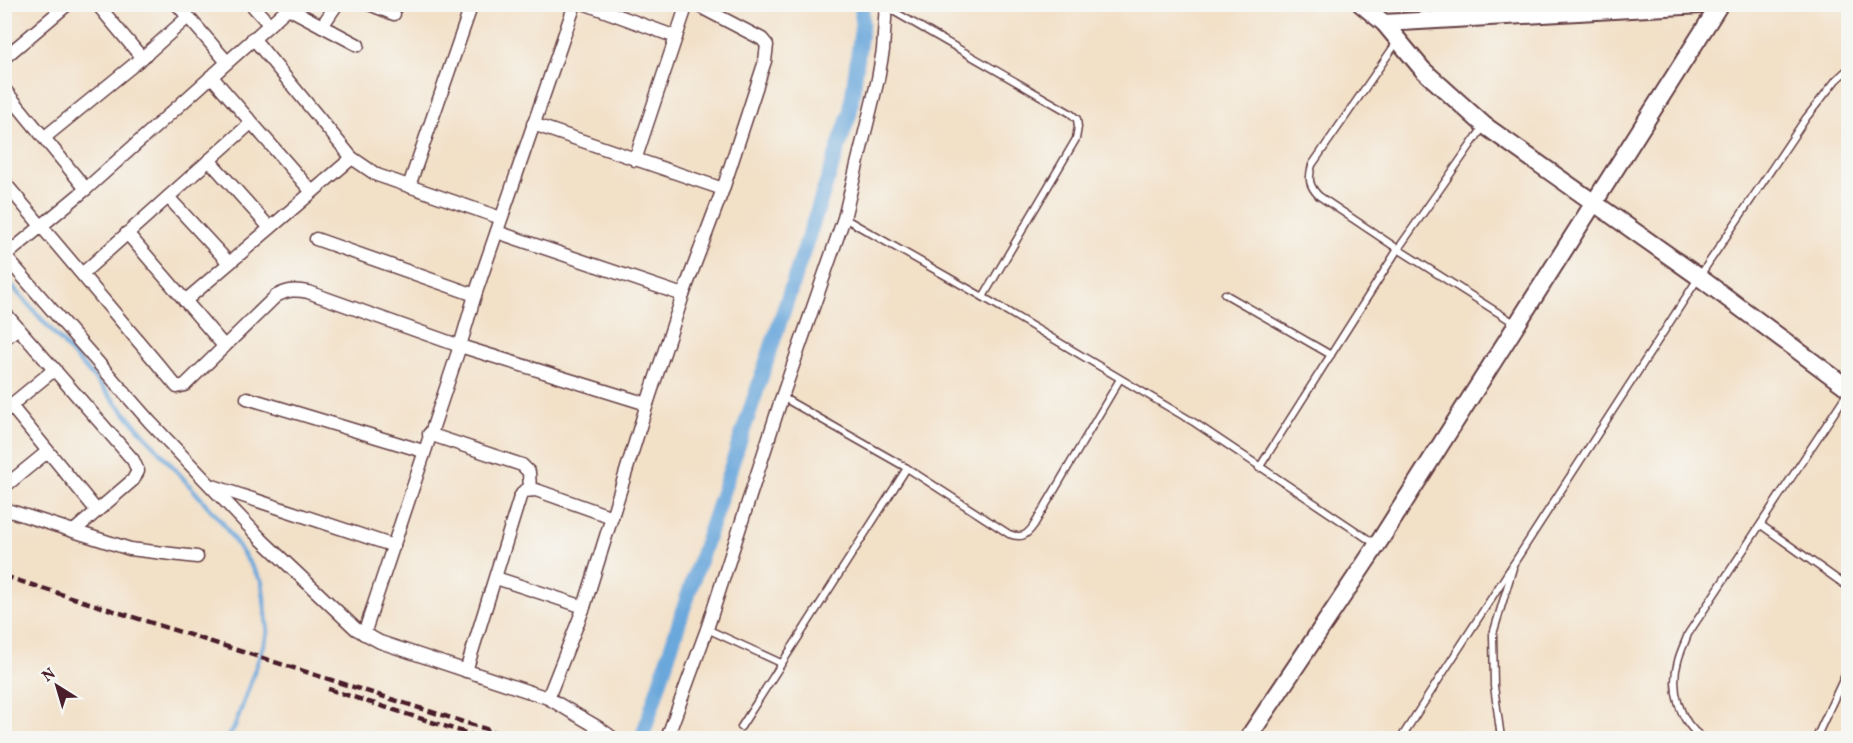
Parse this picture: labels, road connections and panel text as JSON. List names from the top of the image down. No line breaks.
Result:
{"north":"top left"}
